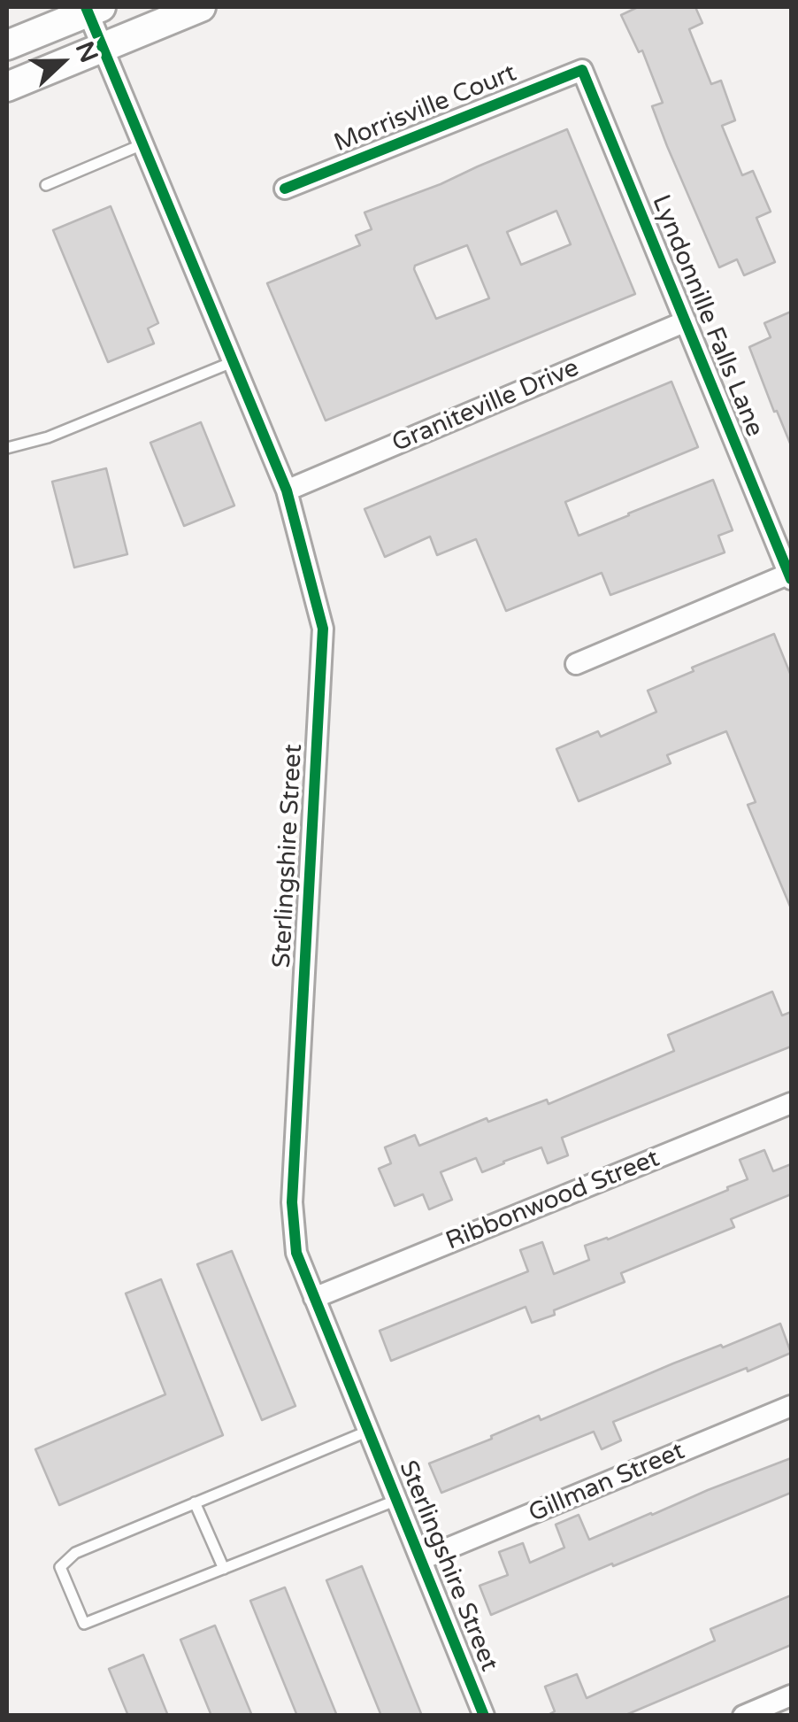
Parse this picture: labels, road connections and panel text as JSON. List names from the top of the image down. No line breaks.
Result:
{"streets":{"street":["Morrisville Court","Lyndonnille Falls Lane","Graniteville Drive","Sterlingshire Street","Ribbonwood Street","Gillman Street"]},"crossings":[["Morrisville Court","Lyndonnille Falls Lane"],["Lyndonnille Falls Lane","Graniteville Drive"],["Graniteville Drive","Sterlingshire Street"],["Sterlingshire Street","Ribbonwood Street"],["Sterlingshire Street","Gillman Street"]],"north":"right"}
